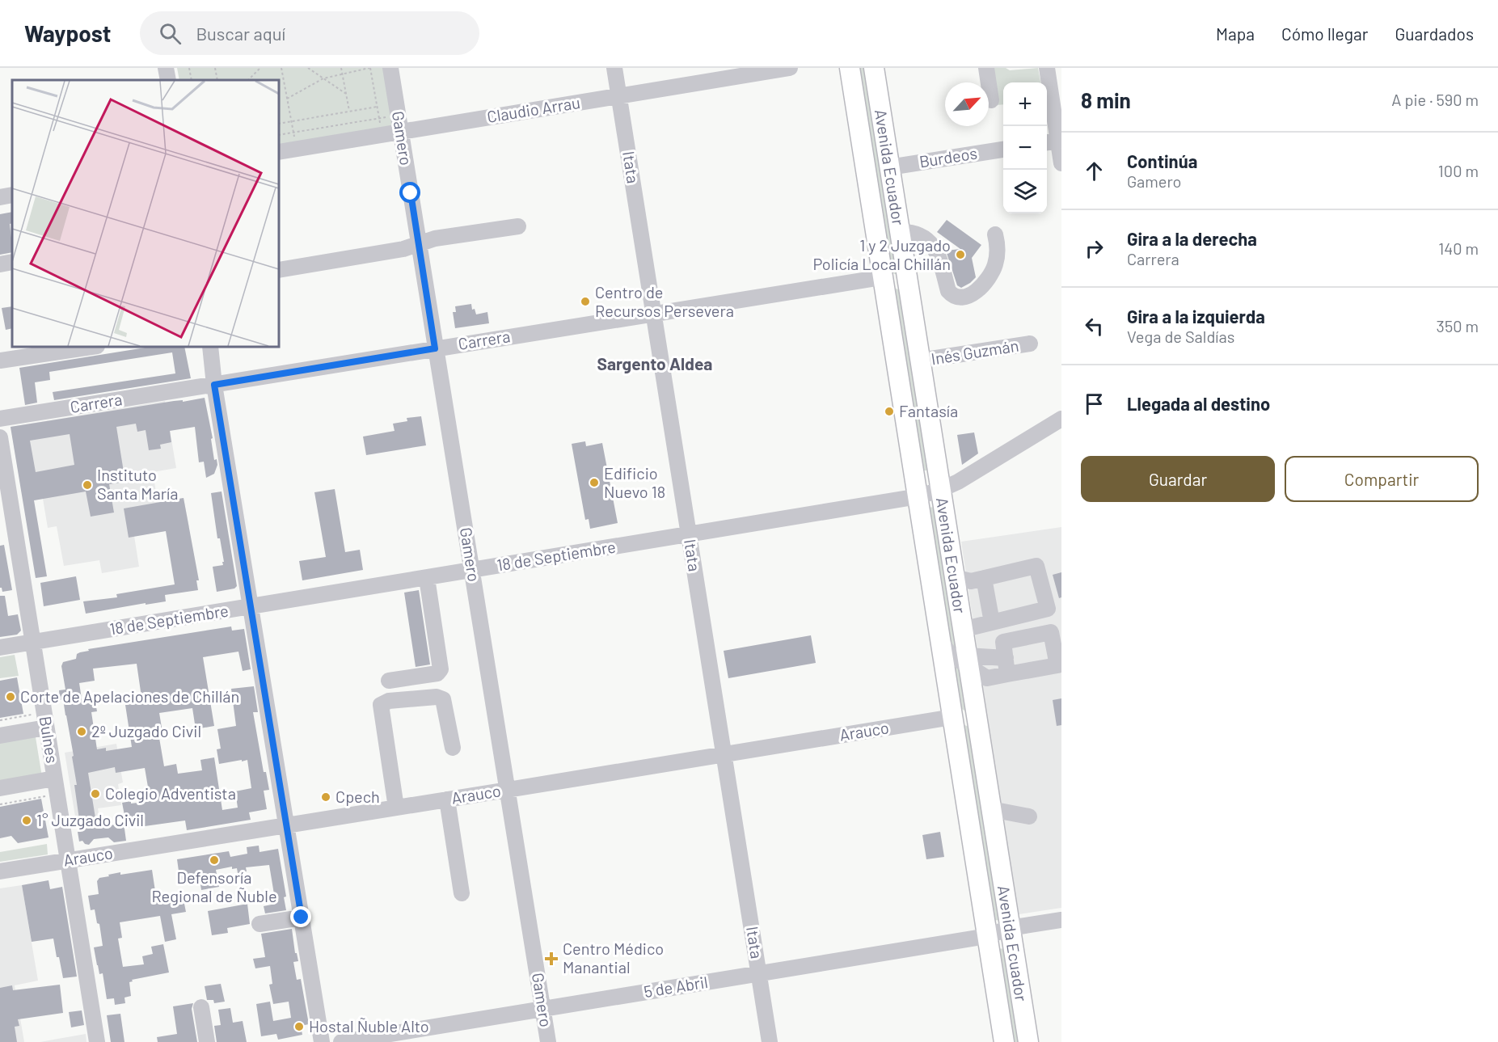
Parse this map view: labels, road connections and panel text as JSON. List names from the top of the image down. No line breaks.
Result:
{"streets":{"main road":["Avenida Ecuador"],"street":["Claudio Arrau","Gamero","Burdeos","Itata","Carrera","Inés Guzmán","18 de Septiembre","Arauco","Bulnes","5 de Abril"]},"crossings":[["Claudio Arrau","Gamero"],["Claudio Arrau","Itata"],["Gamero","Carrera"],["Gamero","18 de Septiembre"],["Gamero","Arauco"],["Gamero","5 de Abril"],["Burdeos","Avenida Ecuador"],["Itata","Carrera"],["Itata","18 de Septiembre"],["Itata","Arauco"],["Itata","5 de Abril"],["Avenida Ecuador","Carrera"],["Avenida Ecuador","Inés Guzmán"],["Avenida Ecuador","18 de Septiembre"],["Avenida Ecuador","Arauco"],["Avenida Ecuador","5 de Abril"],["18 de Septiembre","Bulnes"],["Arauco","Bulnes"]],"districts":["Sargento Aldea"],"places":{"other":["1 y 2 Juzgado Policía Local Chillán","Centro de Recursos Persevera","Fantasía","Edificio Nuevo 18","Instituto Santa María","Corte de Apelaciones de Chillán","2º Juzgado Civil","Colegio Adventista","Cpech","1° Juzgado Civil","Defensoría Regional de Ñuble","Hostal Ñuble Alto"],"health":["Centro Médico Manantial"]},"north":"top right","page":{"header":"Waypost","search":"Buscar aquí","nav":["Mapa","Cómo llegar","Guardados"],"heading":["8 min","A pie · 590 m"],"map_buttons":["+","−"],"list":[["Continúa","Gamero","100 m"],["Gira a la derecha","Carrera","140 m"],["Gira a la izquierda","Vega de Saldías","350 m"],"Llegada al destino"],"buttons":["Guardar","Compartir"]}}
